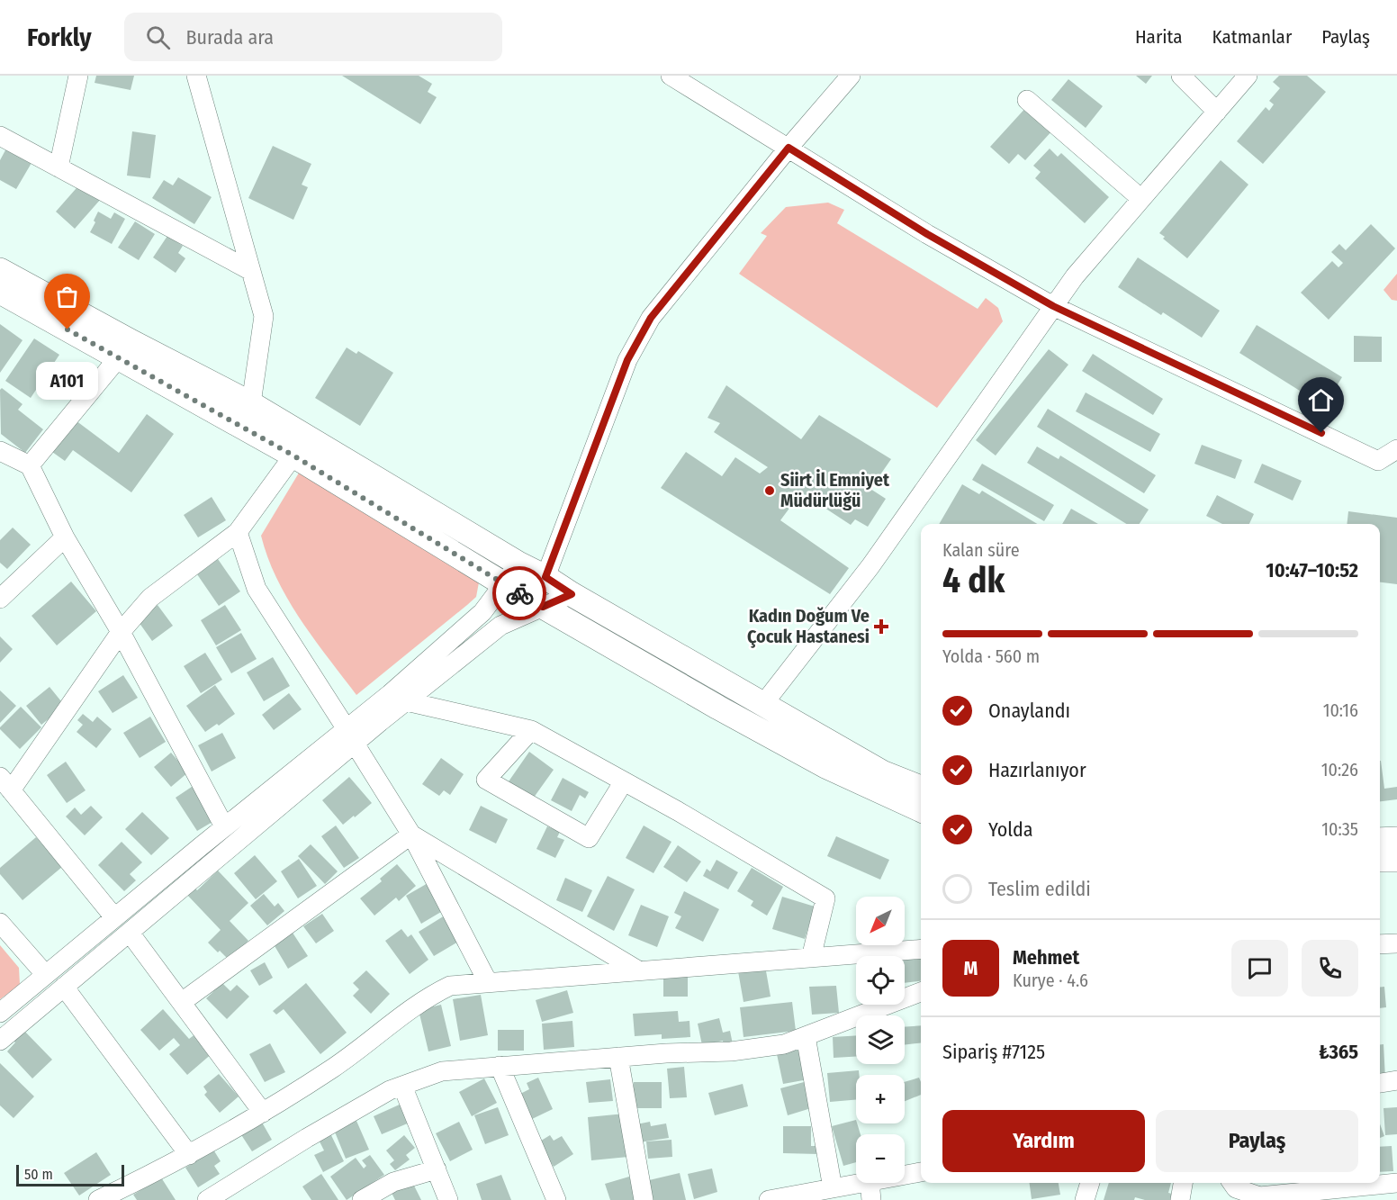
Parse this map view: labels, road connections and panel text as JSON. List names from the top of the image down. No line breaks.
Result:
{"places":{"other":["A101","Siirt İl Emniyet Müdürlüğü"],"health":["Kadın Doğum Ve Çocuk Hastanesi"]},"scale_bar":"50 m","north":"bottom left","page":{"header":"Forkly","search":"Burada ara","nav":["Harita","Katmanlar","Paylaş"],"bubble":"A101","heading":["4 dk","Kalan süre","10:47–10:52"],"panel":["Mehmet","Kurye · 4.6","Sipariş #7125","₺365"],"bar":"Yolda · 560 m","list":[["Onaylandı","10:16"],["Hazırlanıyor","10:26"],["Yolda","10:35"],"Teslim edildi"],"map_buttons":["+","−"],"round":"M","buttons":["Yardım","Paylaş"],"scale":"50 m"}}
